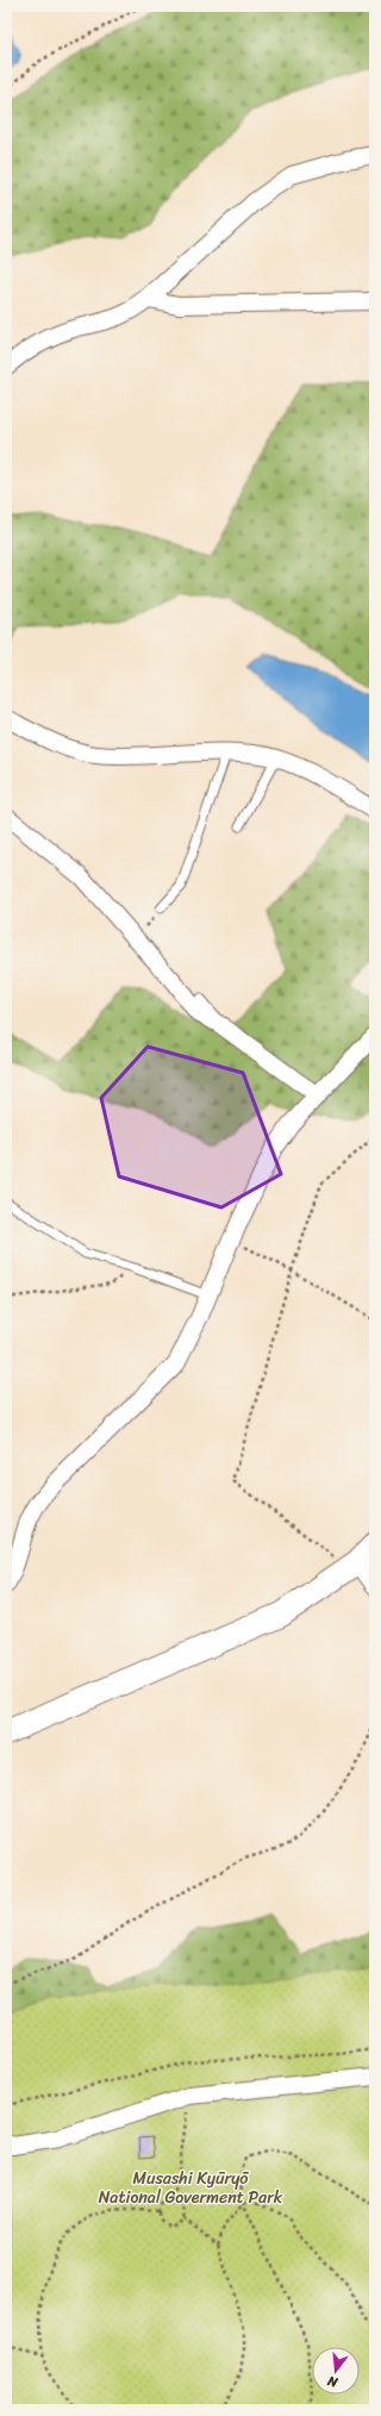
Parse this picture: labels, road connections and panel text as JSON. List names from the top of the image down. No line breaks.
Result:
{"parks":["Musashi Kyūryō National Goverment Park"],"north":"bottom"}
